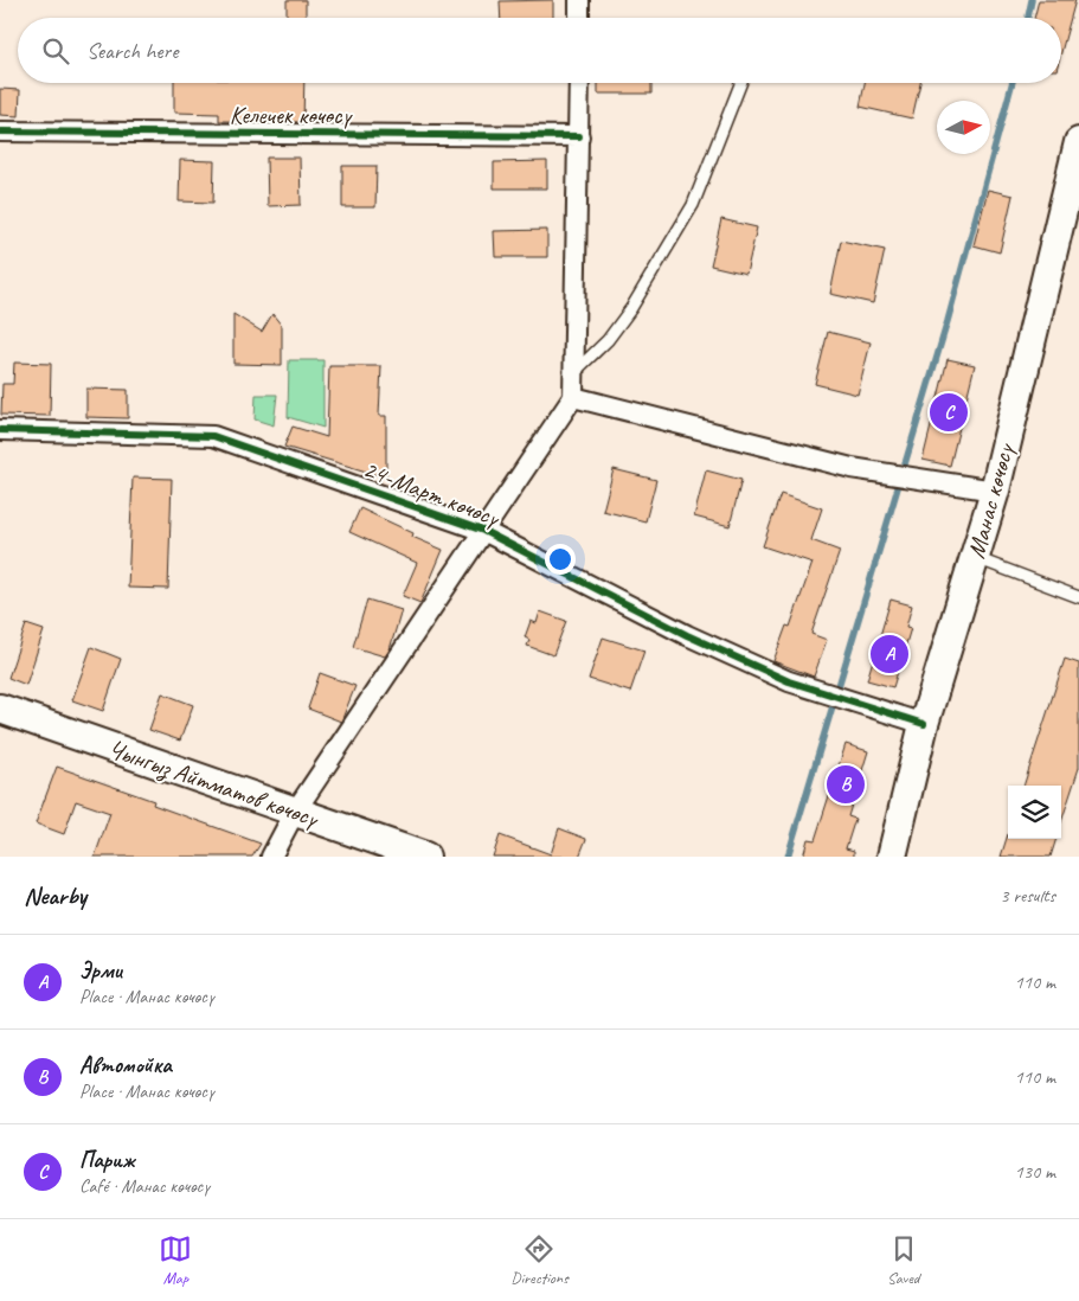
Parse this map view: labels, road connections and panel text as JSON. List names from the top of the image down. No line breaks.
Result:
{"streets":{"main road":["Манас көчөсү","Чынгыз Айтматов көчөсү"],"street":["Келечек көчөсү","24-Март көчөсү"]},"crossings":[["24-Март көчөсү","Манас көчөсү"]],"north":"right","page":{"search":"Search here","pins":["C","A","B"],"heading":["Nearby","3 results"],"list":[{"mark":"A","name":"Эрми","note":"Place · Манас көчөсү","value":"110 m"},{"mark":"B","name":"Автомойка","note":"Place · Манас көчөсү","value":"110 m"},{"mark":"C","name":"Париж","note":"Café · Манас көчөсү","value":"130 m"}],"nav":["Map","Directions","Saved"]}}
